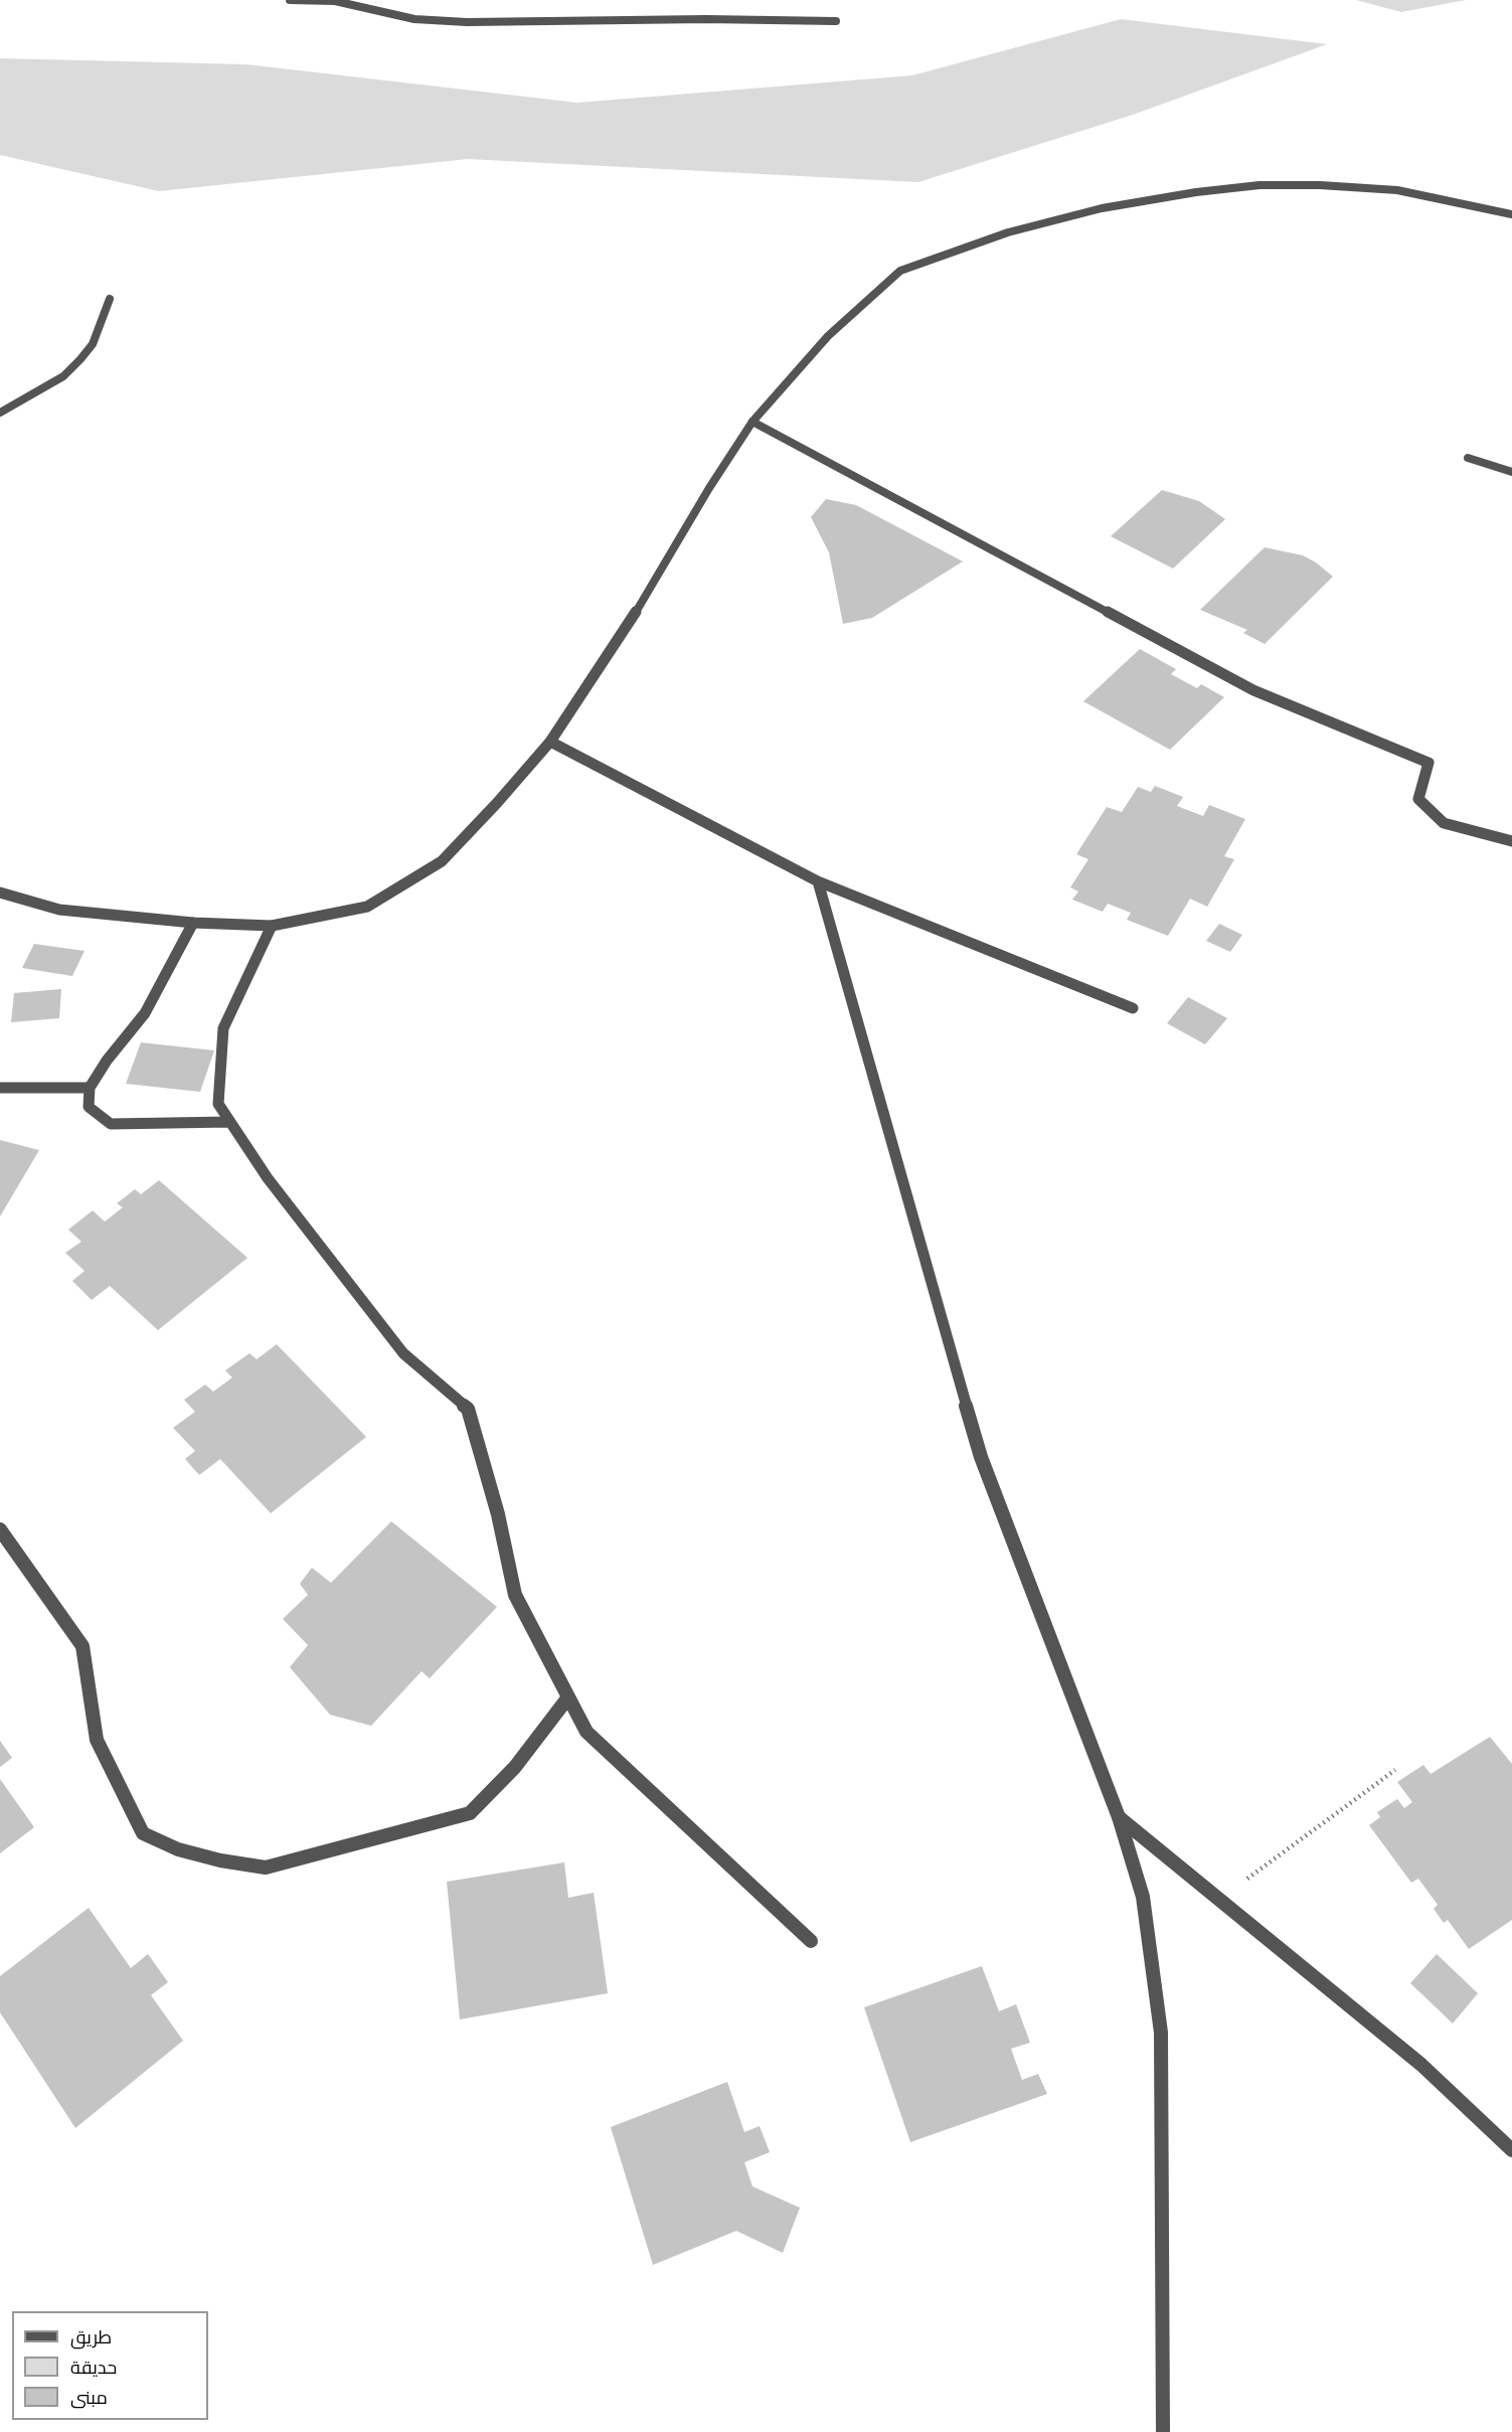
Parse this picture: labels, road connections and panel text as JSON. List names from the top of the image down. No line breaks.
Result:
{"legend":["طريق","حديقة","مبنى"]}
